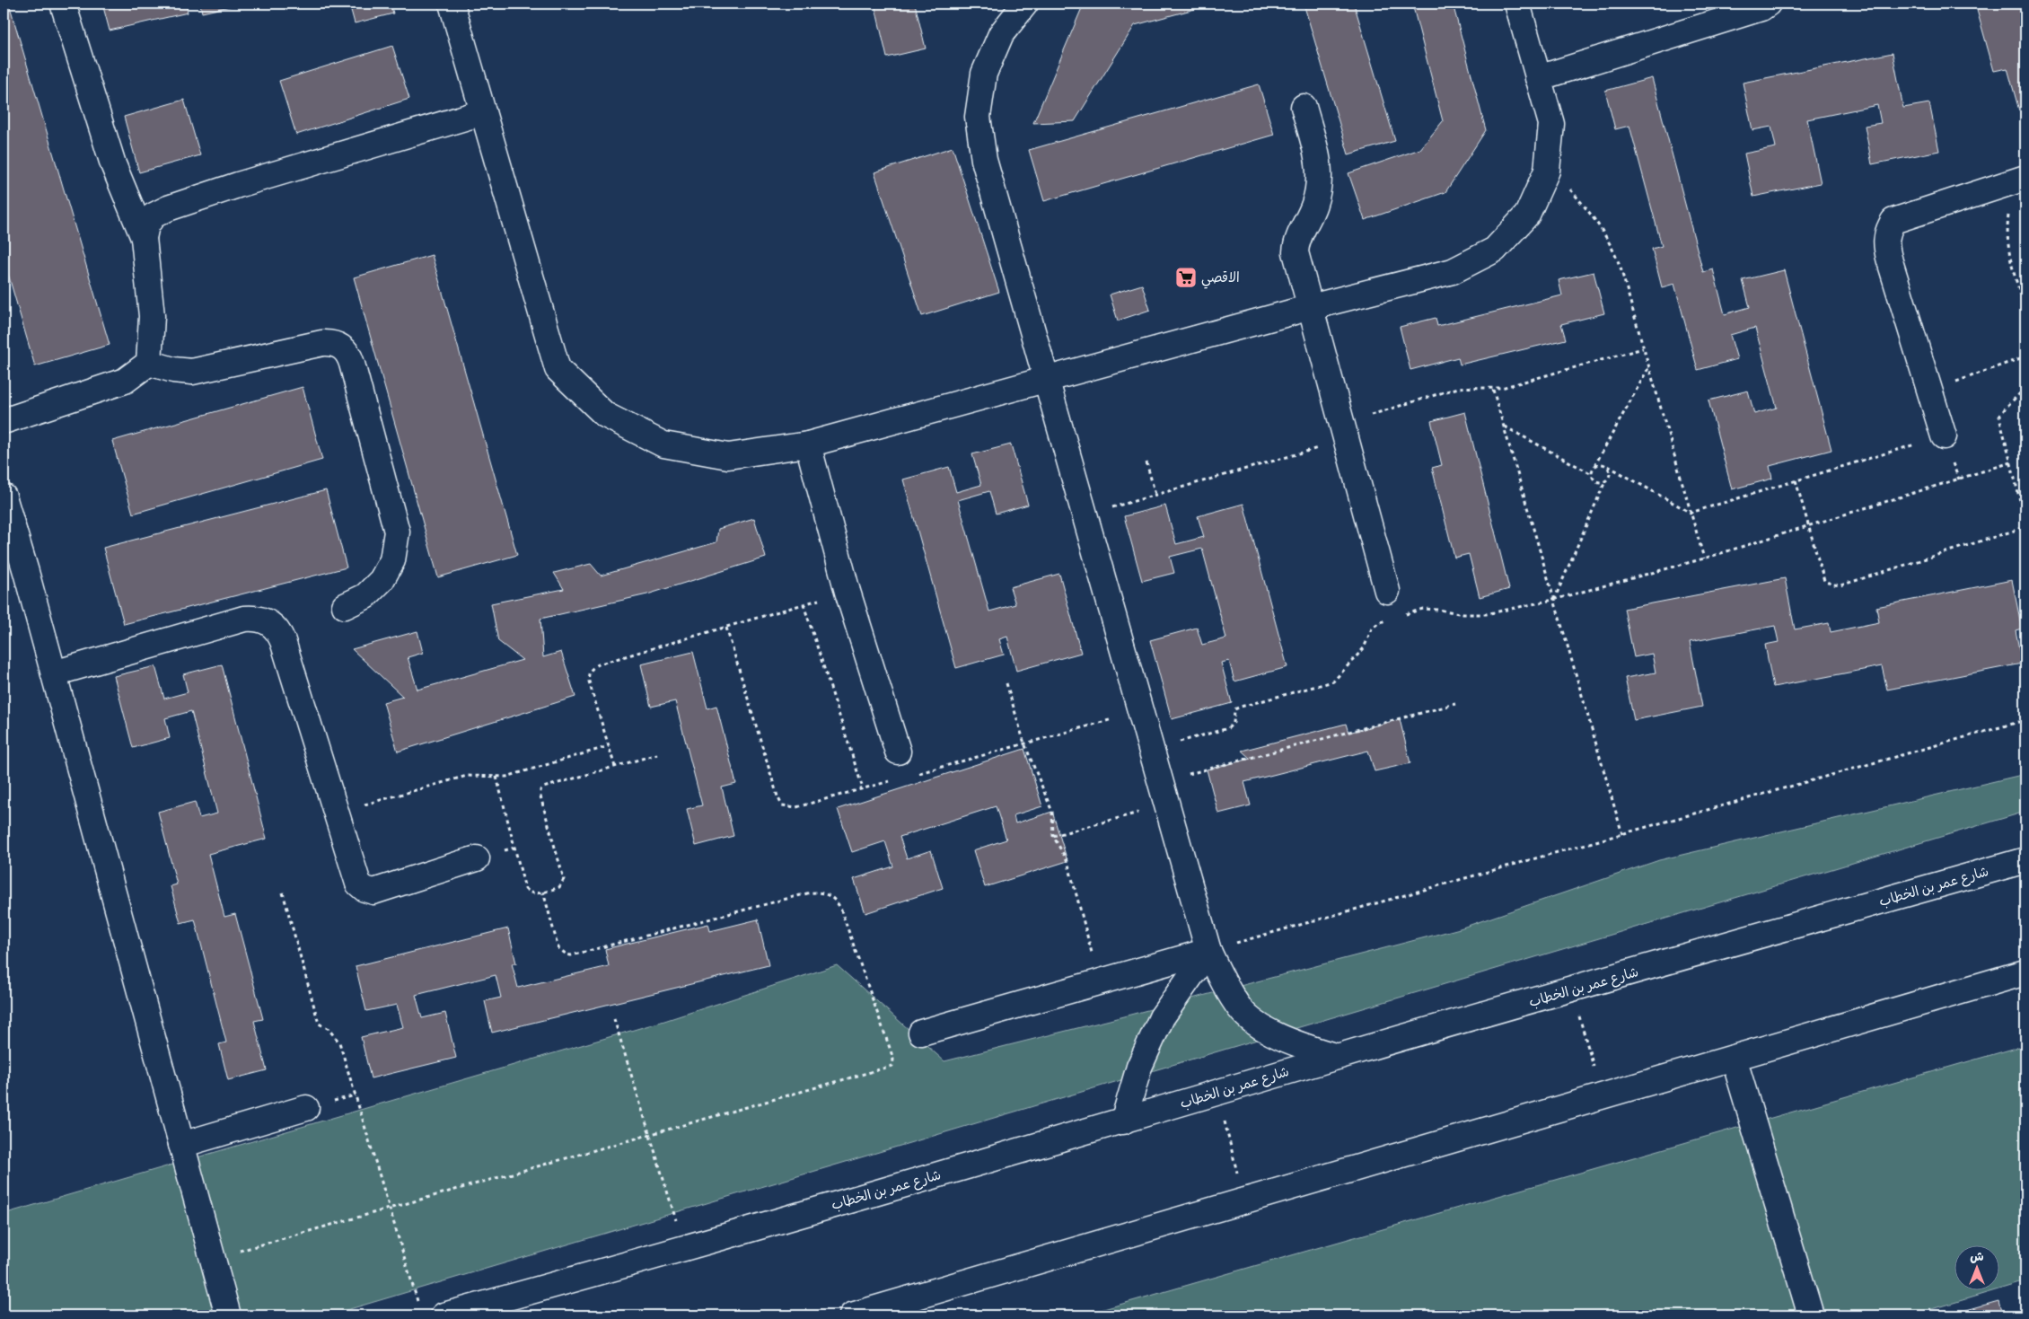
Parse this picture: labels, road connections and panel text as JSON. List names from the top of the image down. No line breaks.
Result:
{"streets":{"street":["شارع عمر بن الخطاب"]},"places":{"supermarket":["الاقصي"]},"north":"top"}
